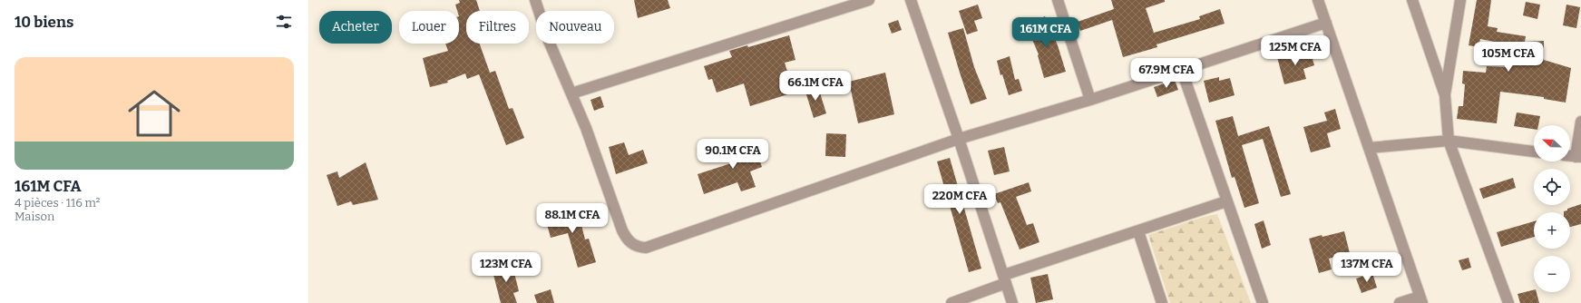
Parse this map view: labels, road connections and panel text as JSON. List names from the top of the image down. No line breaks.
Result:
{"north":"left","page":{"heading":"10 biens","chip":["Acheter","Louer","Filtres","Nouveau"],"price":["161M CFA","125M CFA","105M CFA","67.9M CFA","66.1M CFA","90.1M CFA","220M CFA","88.1M CFA","123M CFA","137M CFA"],"list":[{"name":"161M CFA","note":"4 pièces · 116 m² · Maison"}],"map_buttons":["+","−"]}}
